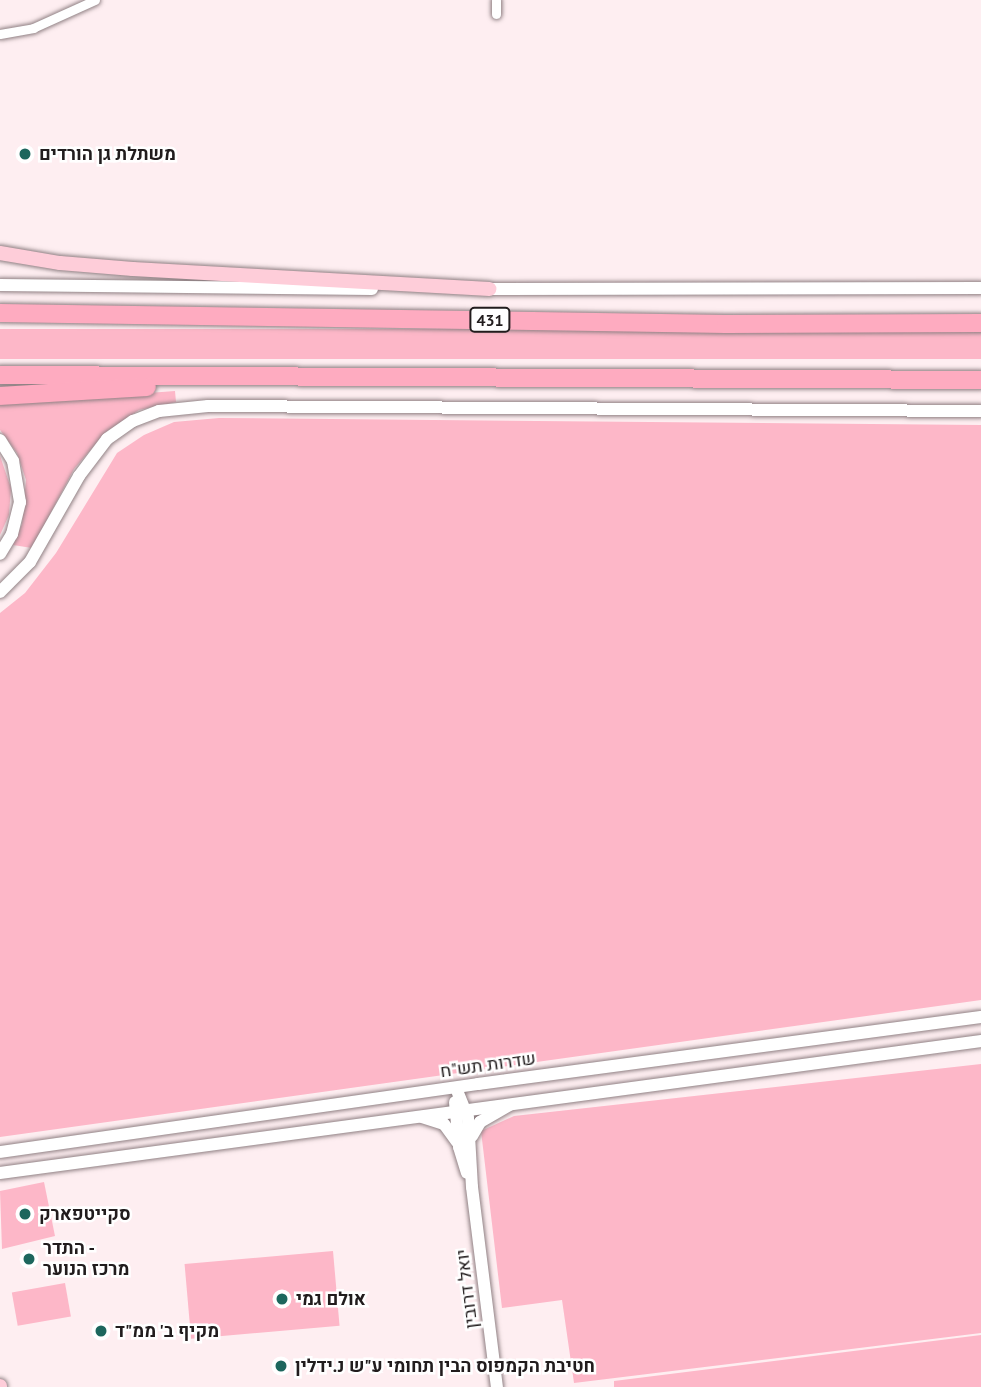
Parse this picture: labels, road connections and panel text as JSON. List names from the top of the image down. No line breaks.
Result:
{"streets":{"highway":["431"],"main road":["שדרות תש\"ח","יואל דרובין"]},"crossings":[["שדרות תש\"ח","יואל דרובין"]],"places":["משתלת גן הורדים","סקייטפארק","התדר - מרכז הנוער","אולם גמי","מקיף ב' ממ\"ד","חטיבת הקמפוס הבין תחומי ע\"ש נ.ידלין"]}
